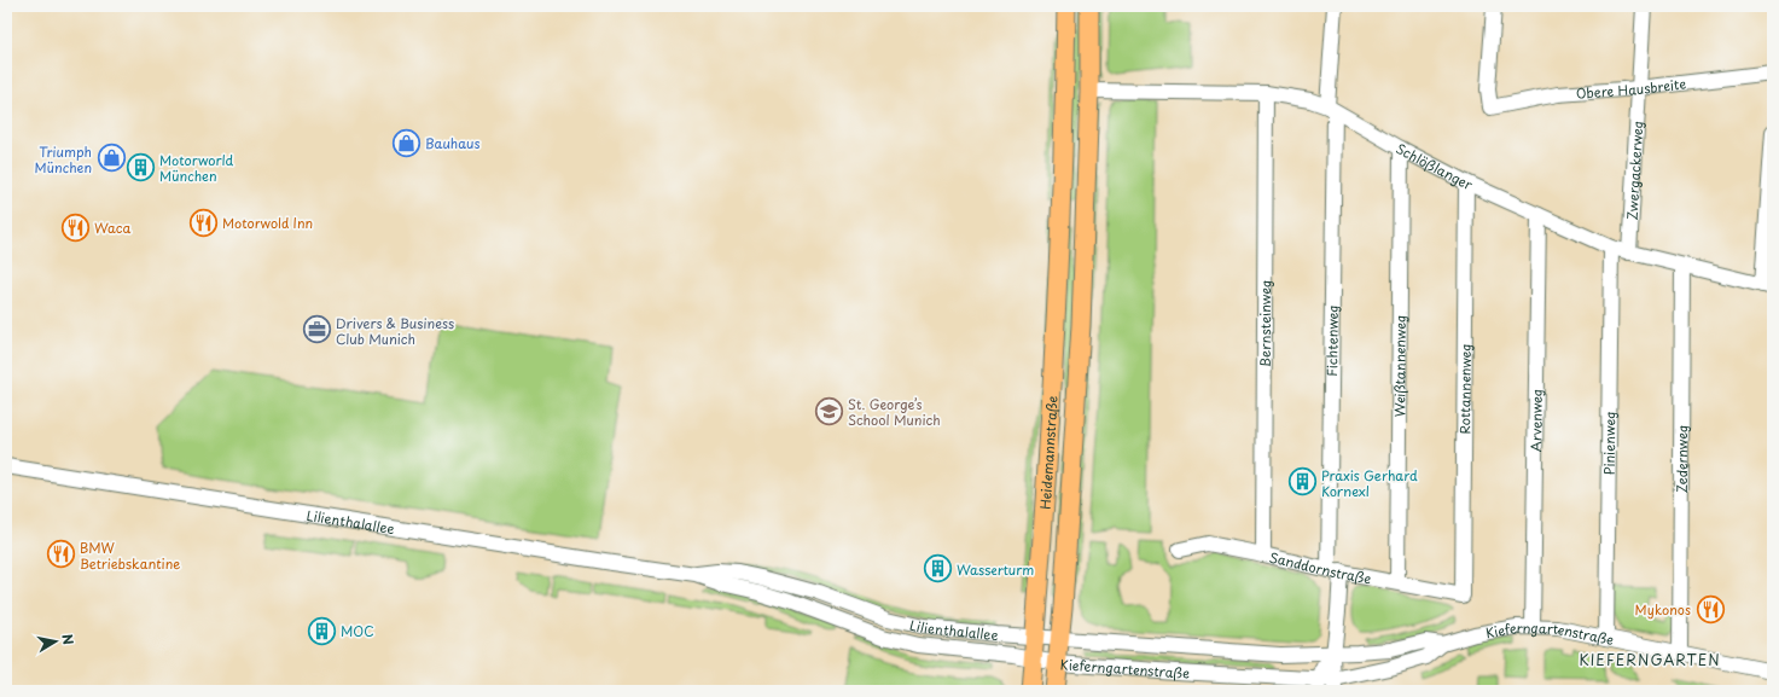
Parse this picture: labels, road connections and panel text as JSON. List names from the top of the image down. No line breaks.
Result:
{"streets":{"main road":["Heidemannstraße"],"street":["Obere Hausbreite","Schlößlanger","Zwergackerweg","Bernsteinweg","Fichtenweg","Weißtannenweg","Rottannenweg","Arvenweg","Pinienweg","Zedernweg","Lilienthalallee","Sanddornstraße","Kieferngartenstraße"]},"crossings":[["Obere Hausbreite","Zwergackerweg"],["Schlößlanger","Zwergackerweg"],["Schlößlanger","Bernsteinweg"],["Schlößlanger","Fichtenweg"],["Schlößlanger","Weißtannenweg"],["Schlößlanger","Rottannenweg"],["Schlößlanger","Arvenweg"],["Schlößlanger","Pinienweg"],["Schlößlanger","Heidemannstraße"],["Schlößlanger","Zedernweg"],["Bernsteinweg","Sanddornstraße"],["Fichtenweg","Sanddornstraße"],["Fichtenweg","Kieferngartenstraße"],["Weißtannenweg","Sanddornstraße"],["Rottannenweg","Sanddornstraße"],["Arvenweg","Kieferngartenstraße"],["Pinienweg","Kieferngartenstraße"],["Heidemannstraße","Lilienthalallee"],["Heidemannstraße","Kieferngartenstraße"],["Zedernweg","Kieferngartenstraße"],["Lilienthalallee","Kieferngartenstraße"]],"districts":["KIEFERNGARTEN"],"places":{"shop":["Bauhaus","Triumph München"],"building":["Motorworld München","Praxis Gerhard Kornexl","Wasserturm","MOC"],"restaurant":["Motorwold Inn","Waca","BMW Betriebskantine","Mykonos"],"office":["Drivers & Business Club Munich"],"school or university":["St. George’s School Munich"]},"north":"right"}
